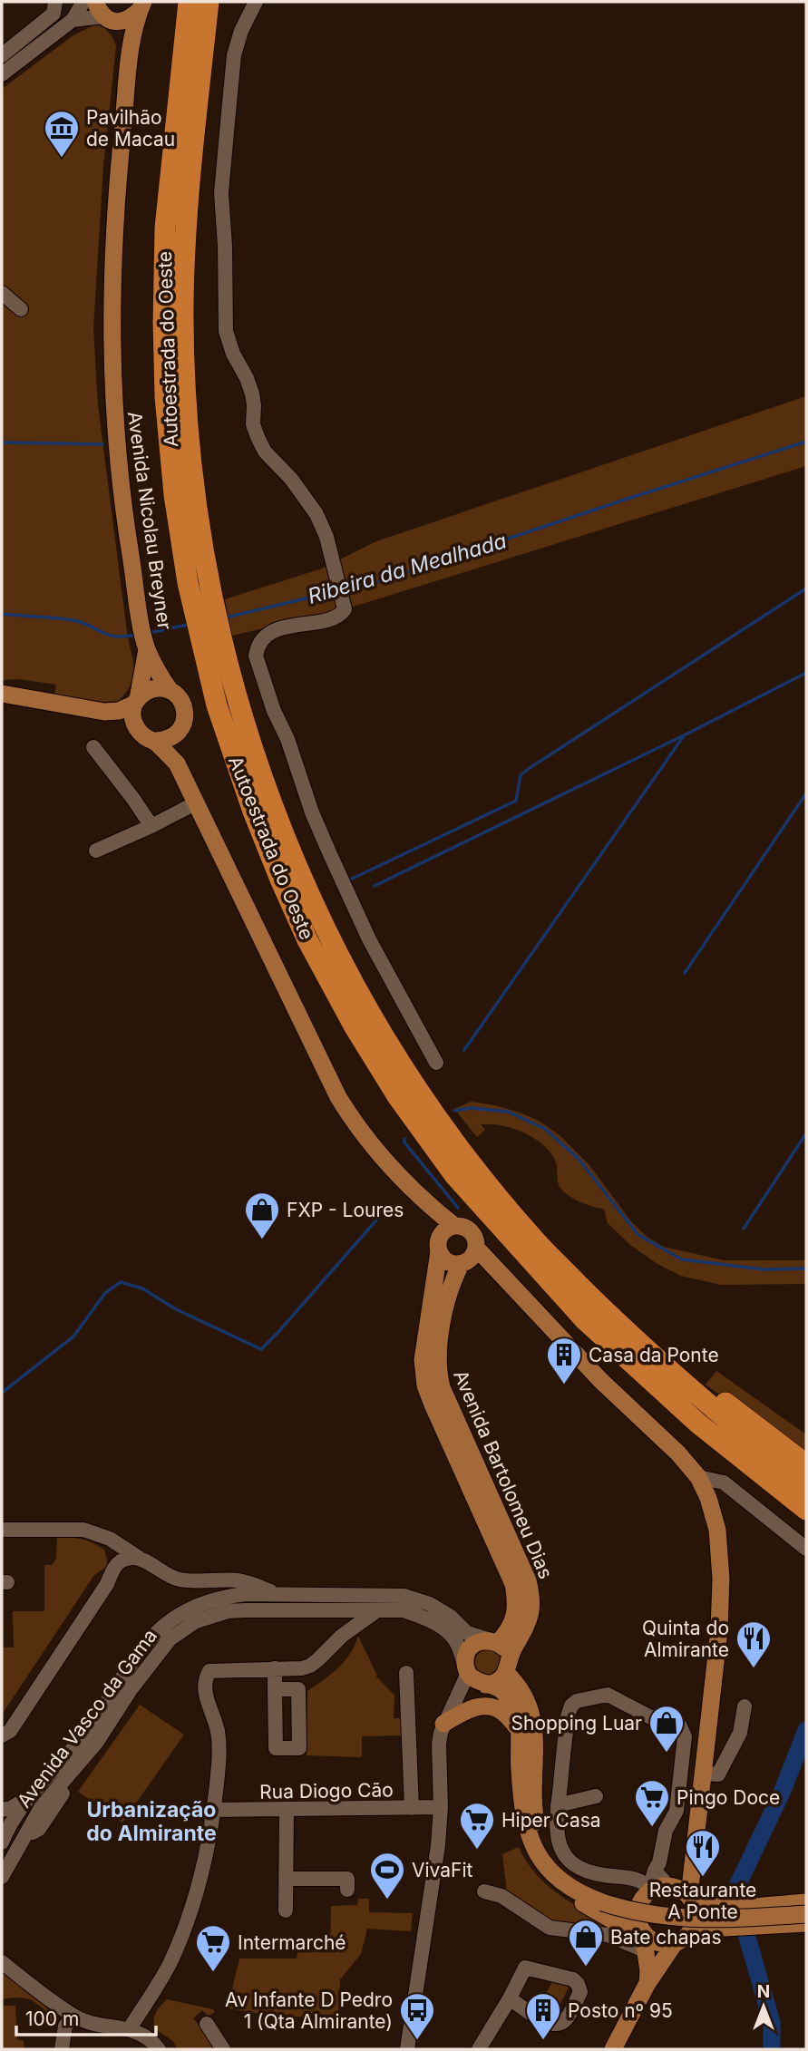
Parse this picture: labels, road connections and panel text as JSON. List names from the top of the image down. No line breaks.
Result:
{"streets":{"highway":["Autoestrada do Oeste"],"main road":["Avenida Nicolau Breyner","Avenida Bartolomeu Dias"],"street":["Avenida Vasco da Gama","Rua Diogo Cão"]},"crossings":[["Avenida Bartolomeu Dias","Avenida Vasco da Gama"]],"districts":["Urbanização do Almirante"],"water":["Ribeira da Mealhada"],"places":{"museum":["Pavilhão de Macau"],"shop":["FXP - Loures","Shopping Luar","Bate chapas"],"building":["Casa da Ponte","Posto nº 95"],"restaurant":["Quinta do Almirante","Restaurante A Ponte"],"supermarket":["Pingo Doce","Hiper Casa","Intermarché"],"sports":["VivaFit"],"bus stop":["Av Infante D Pedro 1 (Qta Almirante)"]},"scale_bar":"100 m","north":"top"}
